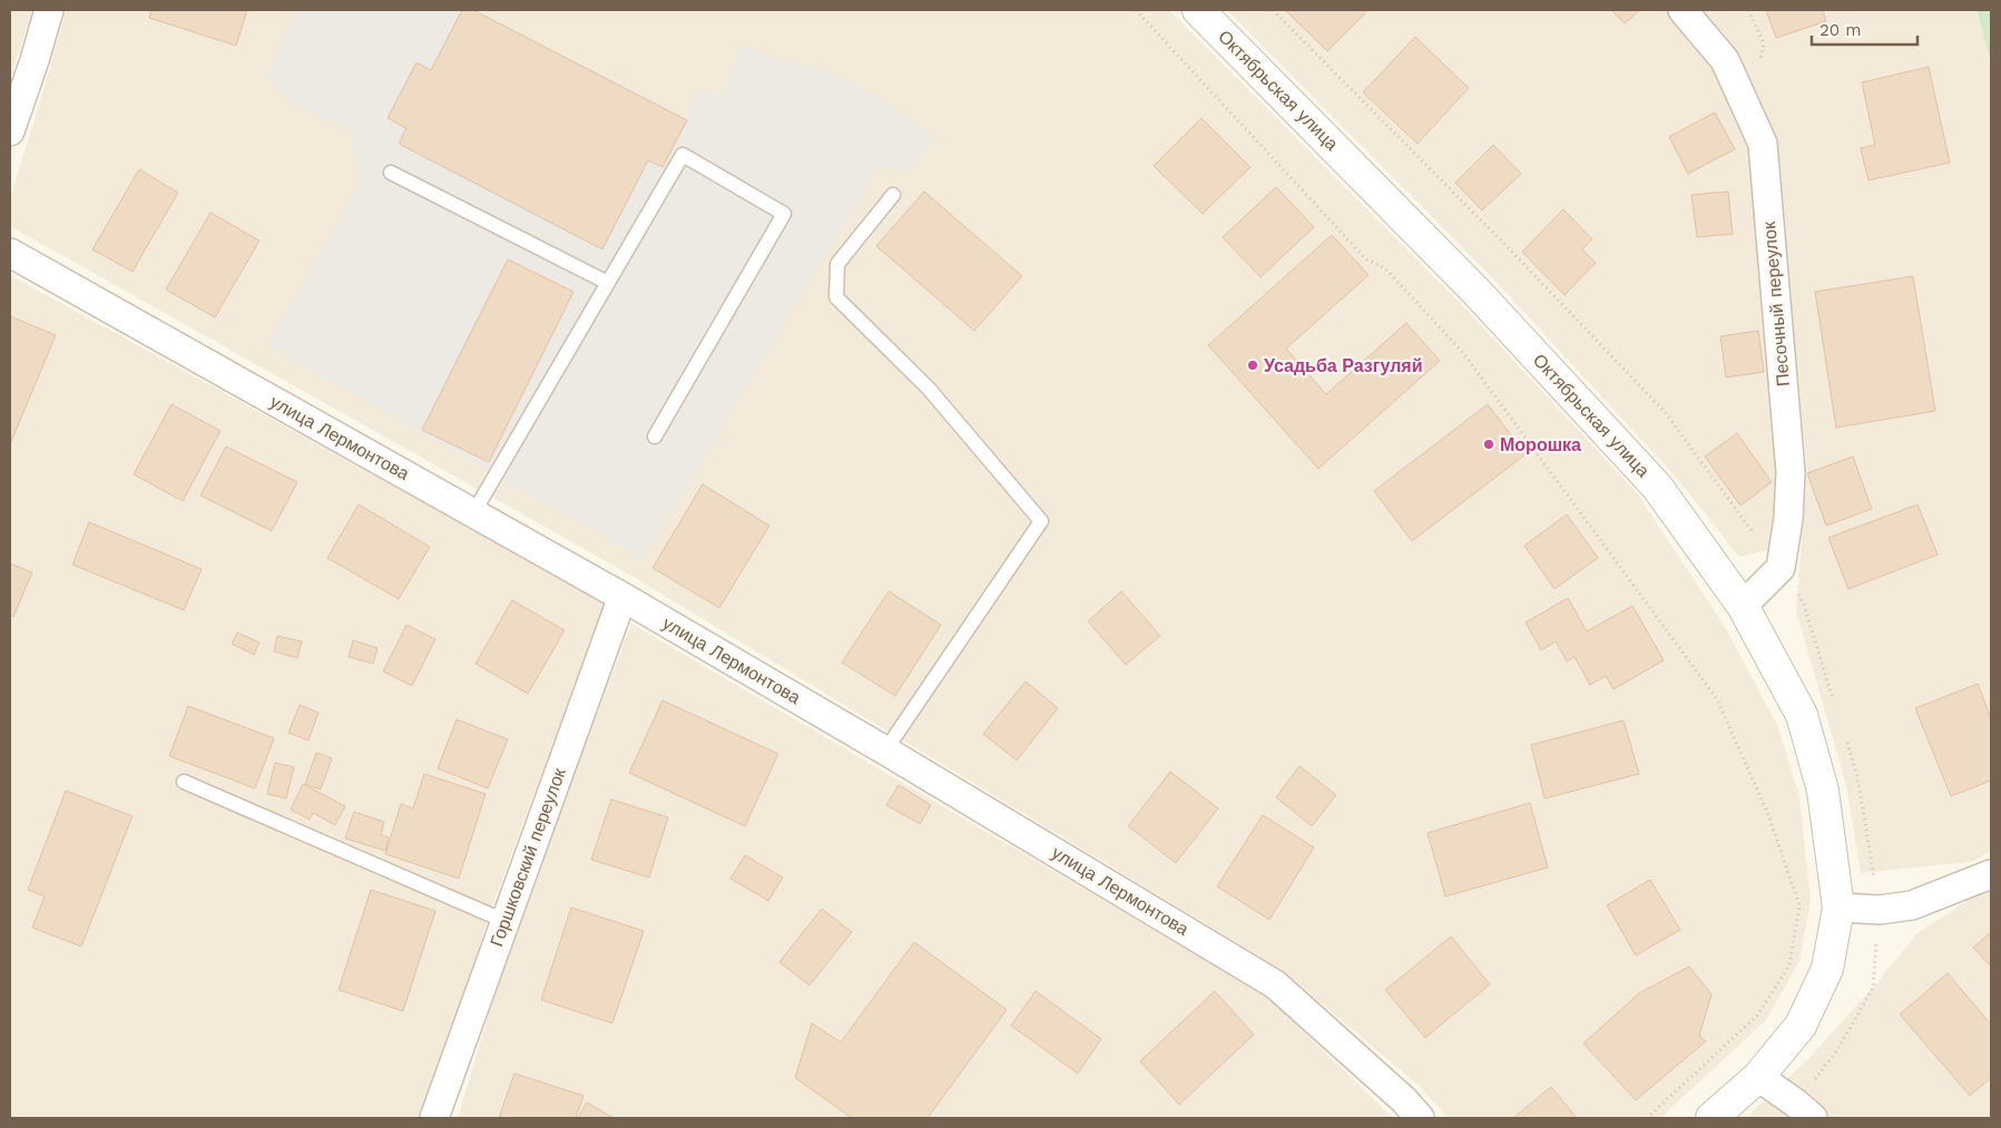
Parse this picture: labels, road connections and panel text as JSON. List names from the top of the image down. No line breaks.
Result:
{"streets":{"street":["Октябрьская улица","Песочный переулок","улица Лермонтова","Горшковский переулок"]},"crossings":[["Октябрьская улица","Песочный переулок"],["улица Лермонтова","Горшковский переулок"]],"places":["Усадьба Разгуляй","Морошка"],"scale_bar":"20 m"}
